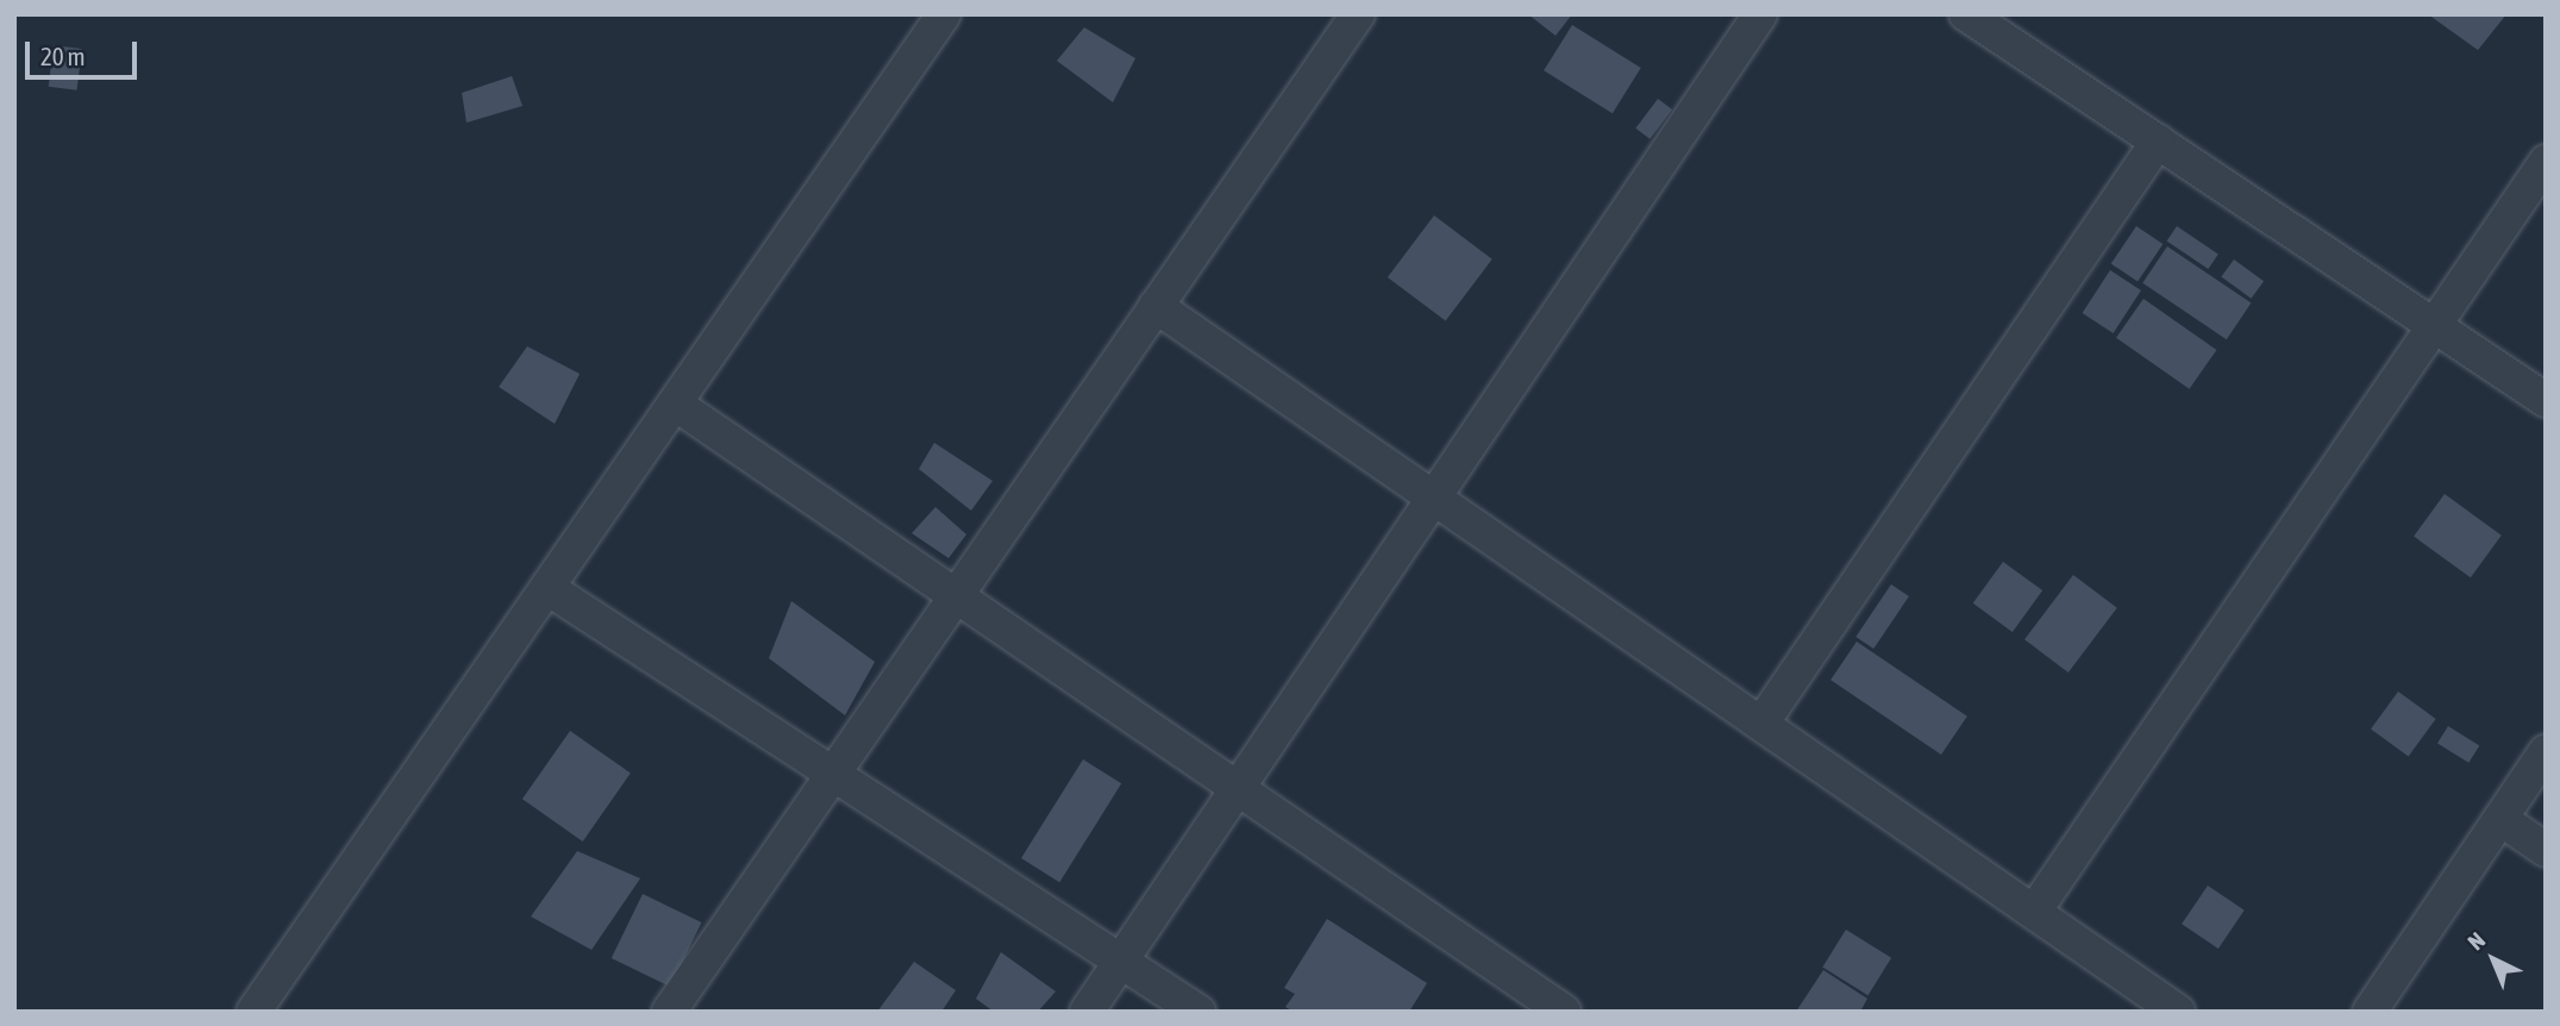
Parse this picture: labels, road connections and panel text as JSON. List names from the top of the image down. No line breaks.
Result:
{"scale_bar":"20 m","north":"top left"}
